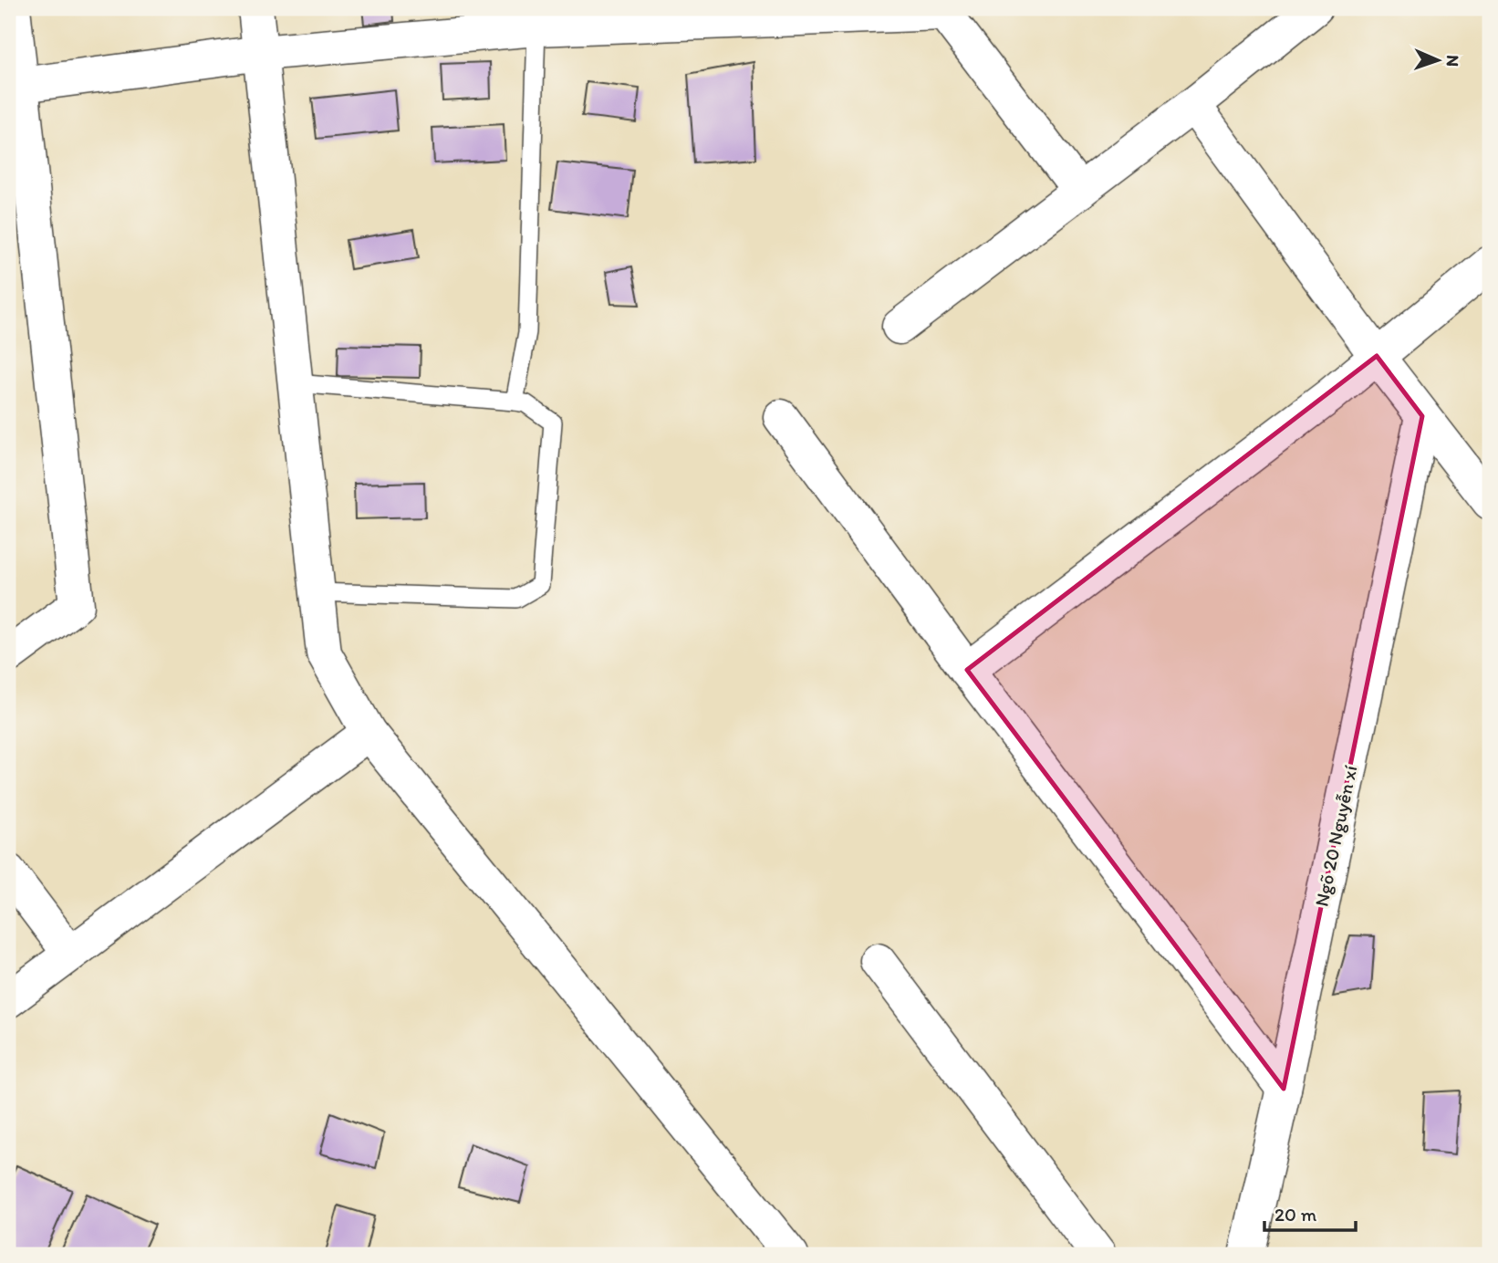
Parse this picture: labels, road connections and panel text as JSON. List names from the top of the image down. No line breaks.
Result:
{"streets":{"street":["Ngõ 20 Nguyễn xí"]},"scale_bar":"20 m","north":"right"}
